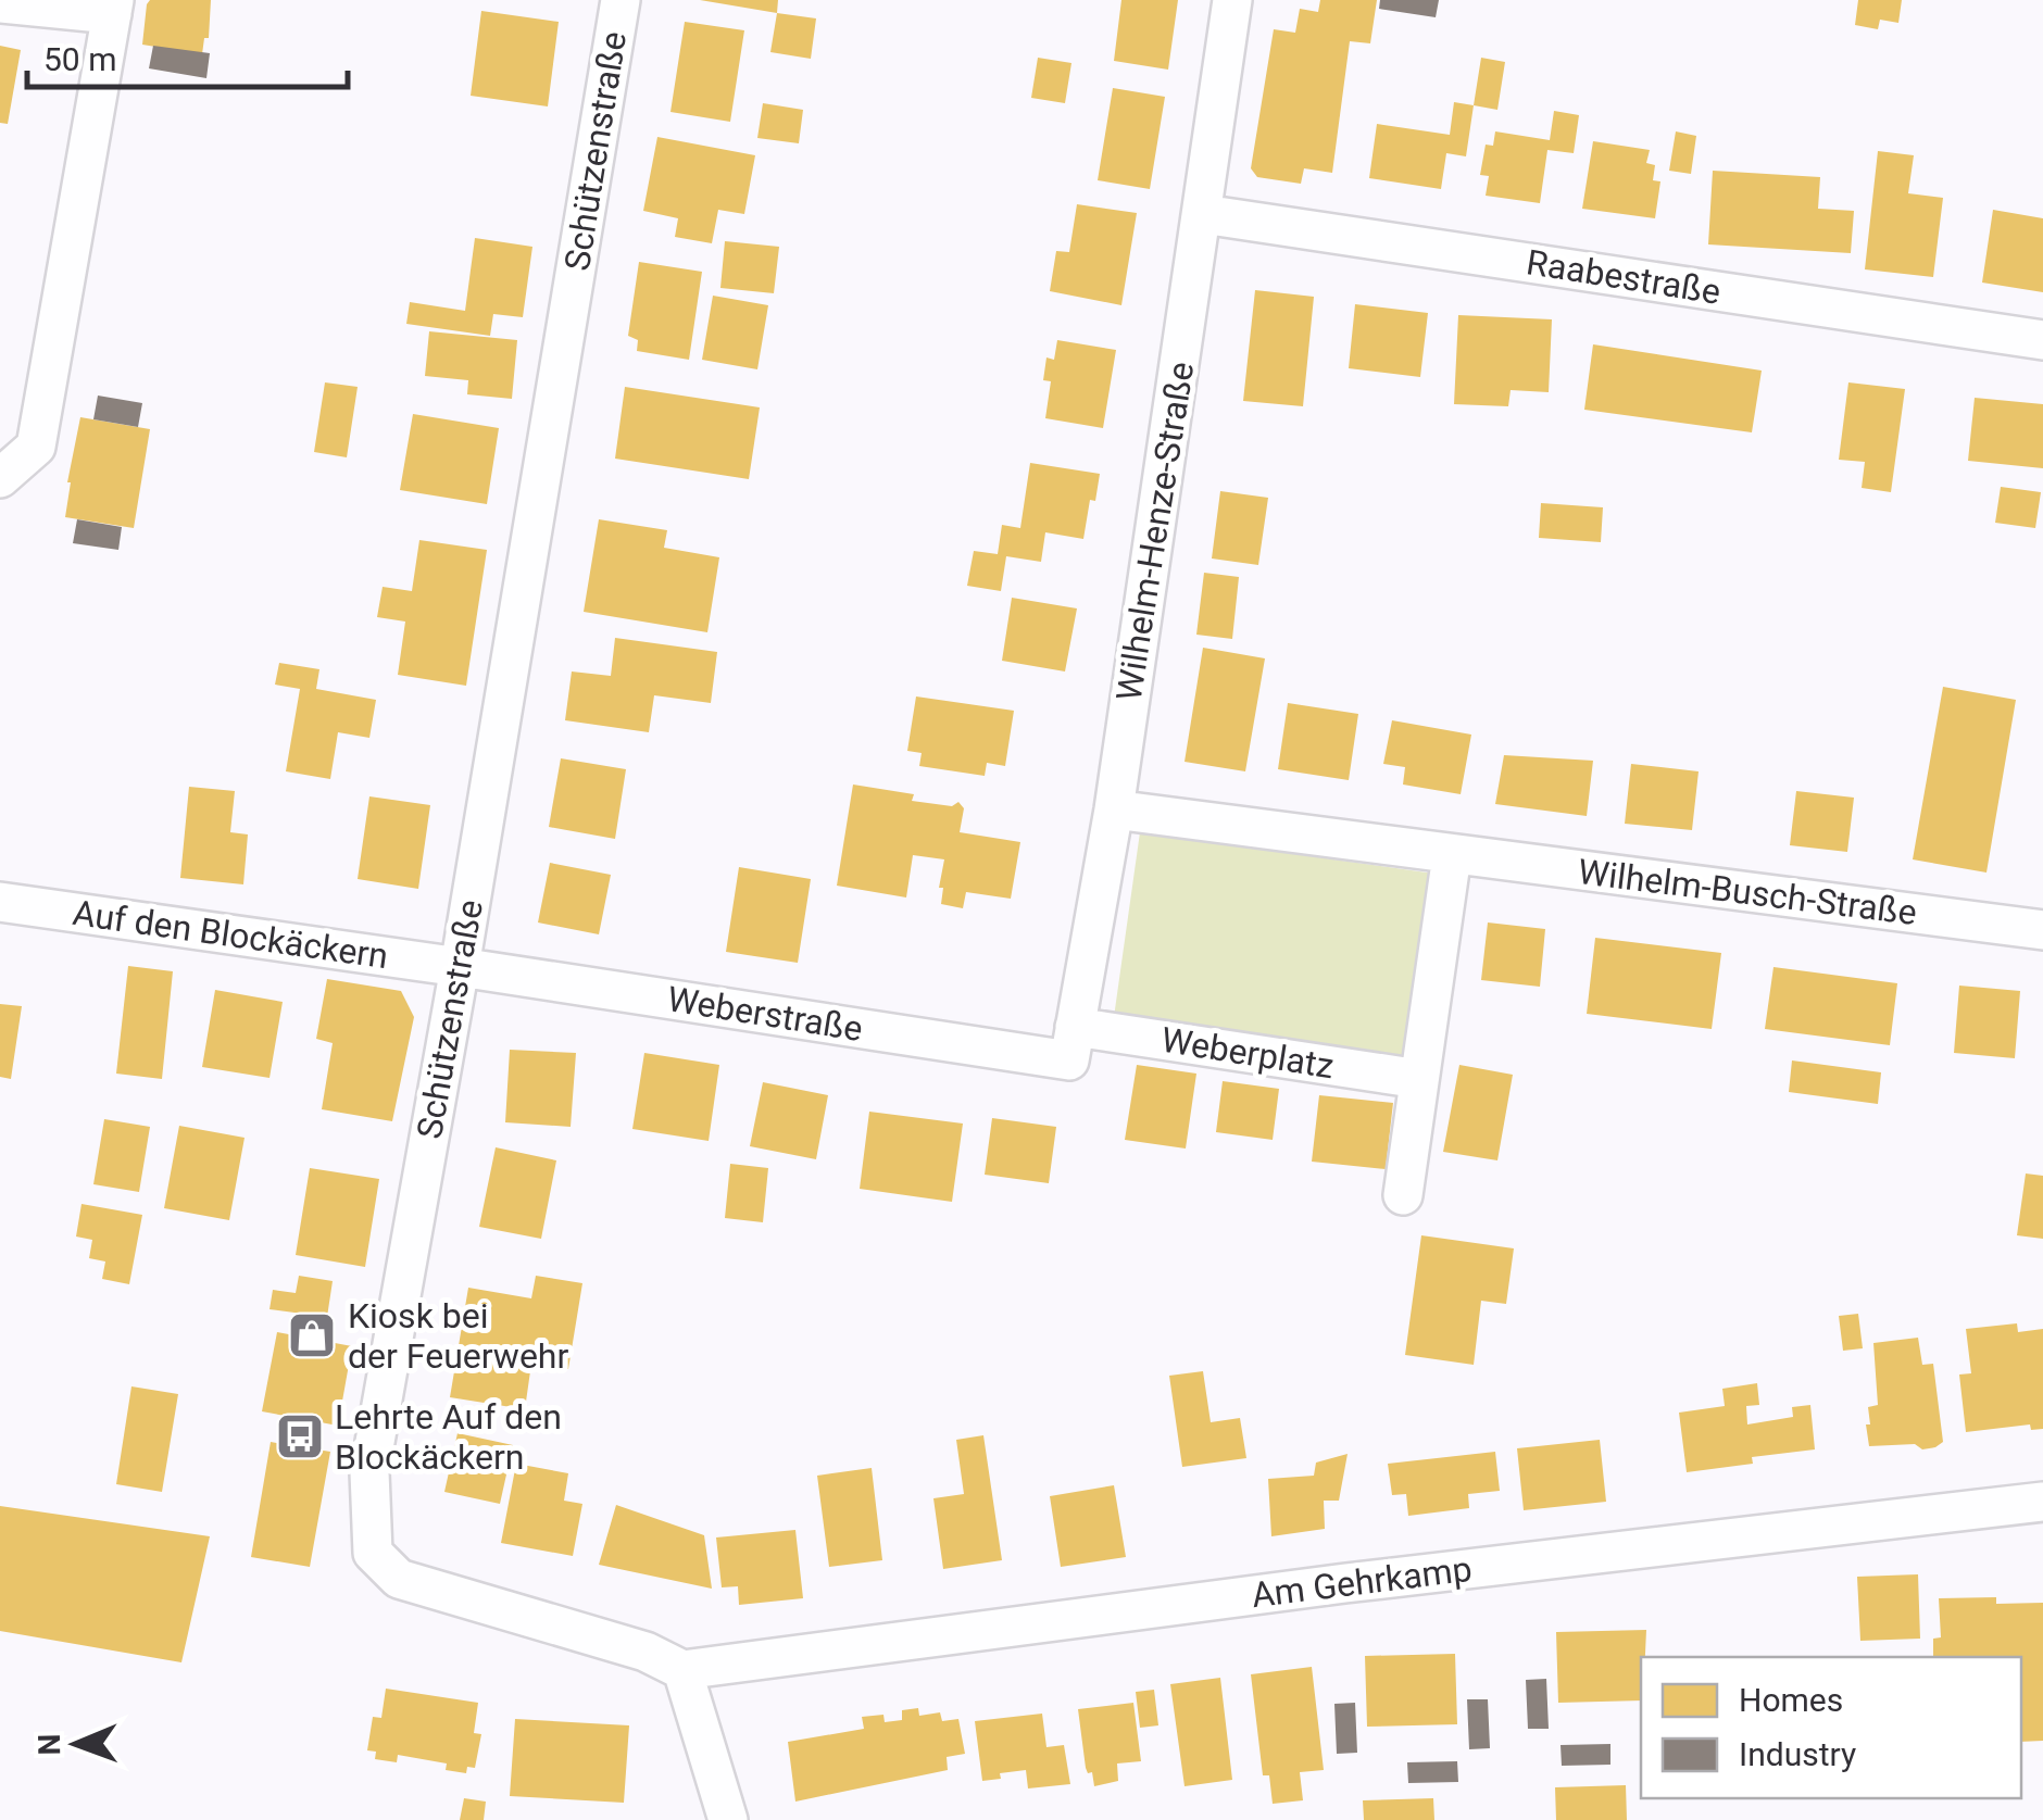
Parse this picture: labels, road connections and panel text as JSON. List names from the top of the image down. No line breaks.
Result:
{"streets":{"street":["Schützenstraße","Raabestraße","Wilhelm-Henze-Straße","Wilhelm-Busch-Straße","Auf den Blockäckern","Weberstraße","Weberplatz","Am Gehrkamp"]},"crossings":[["Schützenstraße","Auf den Blockäckern"],["Schützenstraße","Weberstraße"],["Schützenstraße","Am Gehrkamp"],["Raabestraße","Wilhelm-Henze-Straße"],["Wilhelm-Henze-Straße","Wilhelm-Busch-Straße"],["Wilhelm-Henze-Straße","Weberstraße"],["Wilhelm-Henze-Straße","Weberplatz"],["Auf den Blockäckern","Weberstraße"],["Weberstraße","Weberplatz"]],"places":{"shop":["Kiosk bei der Feuerwehr"],"bus stop":["Lehrte Auf den Blockäckern"]},"legend":["Homes","Industry"],"scale_bar":"50 m","north":"left"}
